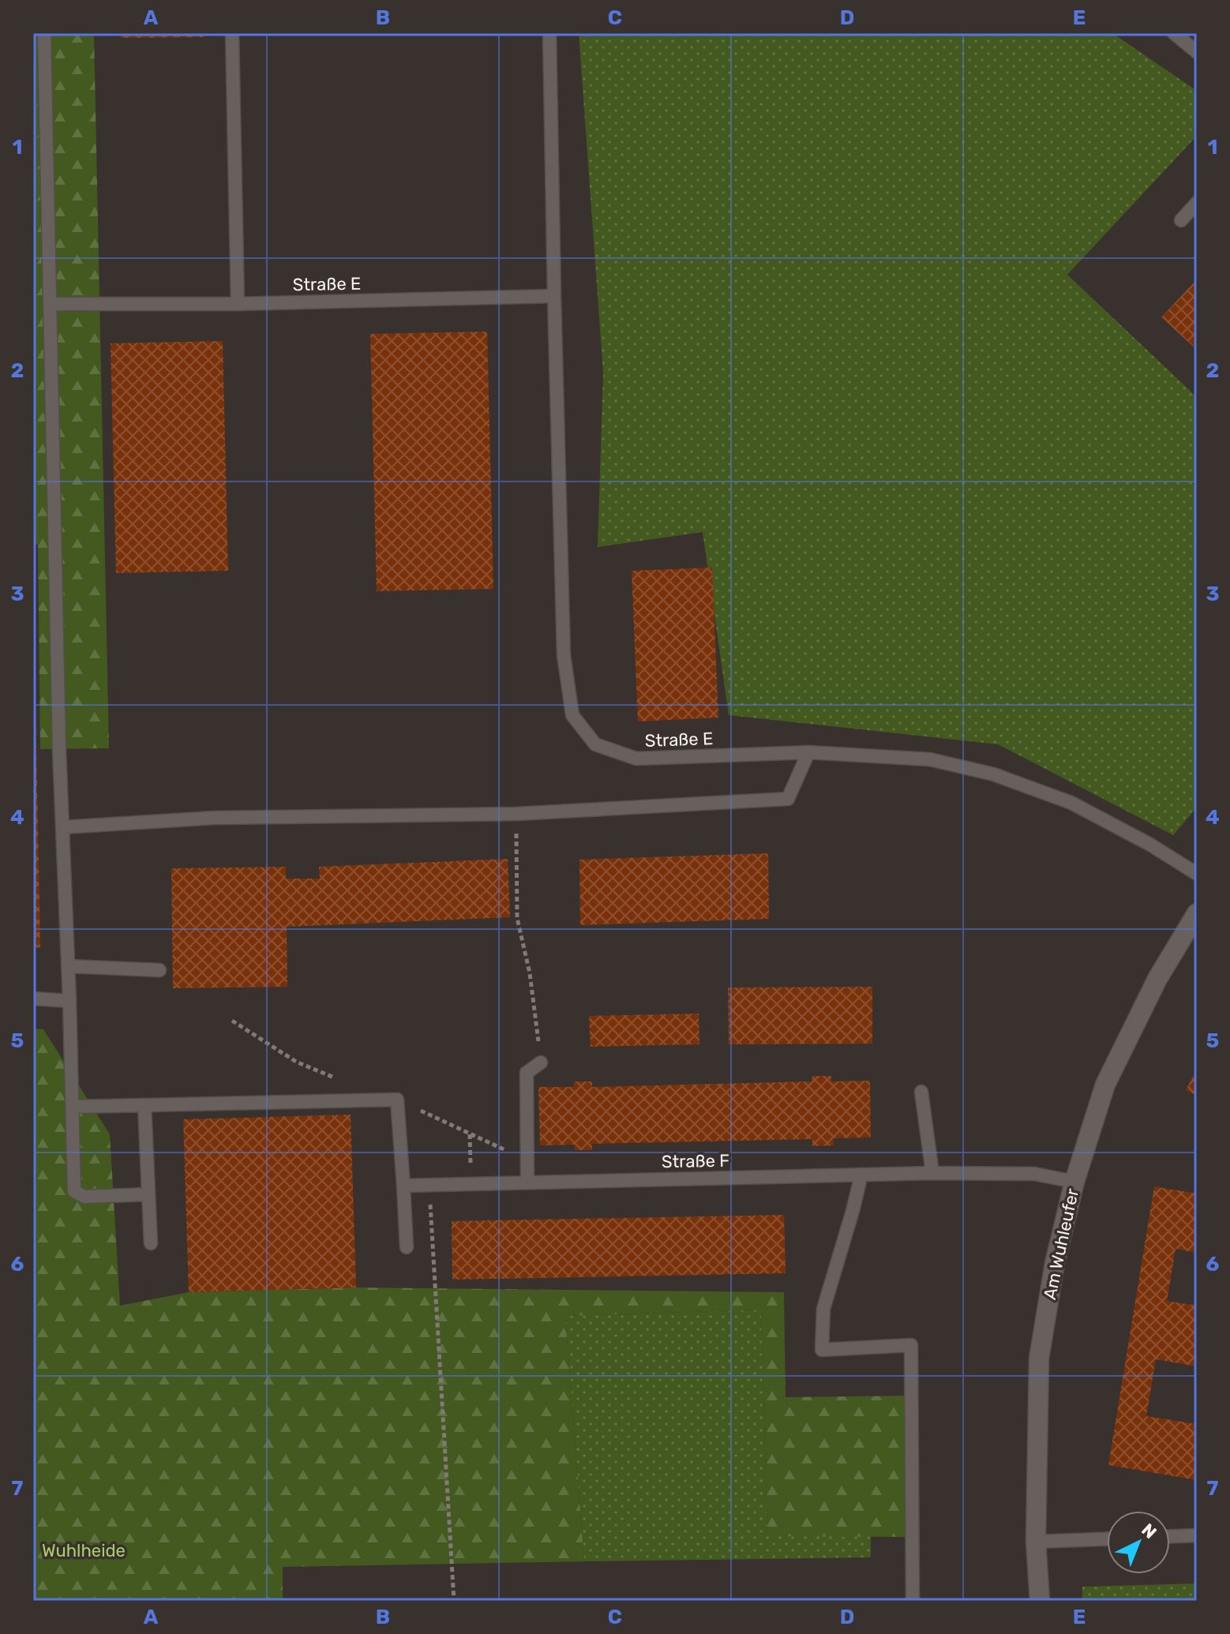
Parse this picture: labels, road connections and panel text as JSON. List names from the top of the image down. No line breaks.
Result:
{"streets":{"street":["Am Wuhleufer"],"lane":["Straße E","Straße F"]},"crossings":[["Straße F","Am Wuhleufer"]],"parks":["Wuhlheide"],"north":"top right","grid":{"columns":["A","B","C","D","E"],"rows":["1","2","3","4","5","6","7"]}}
